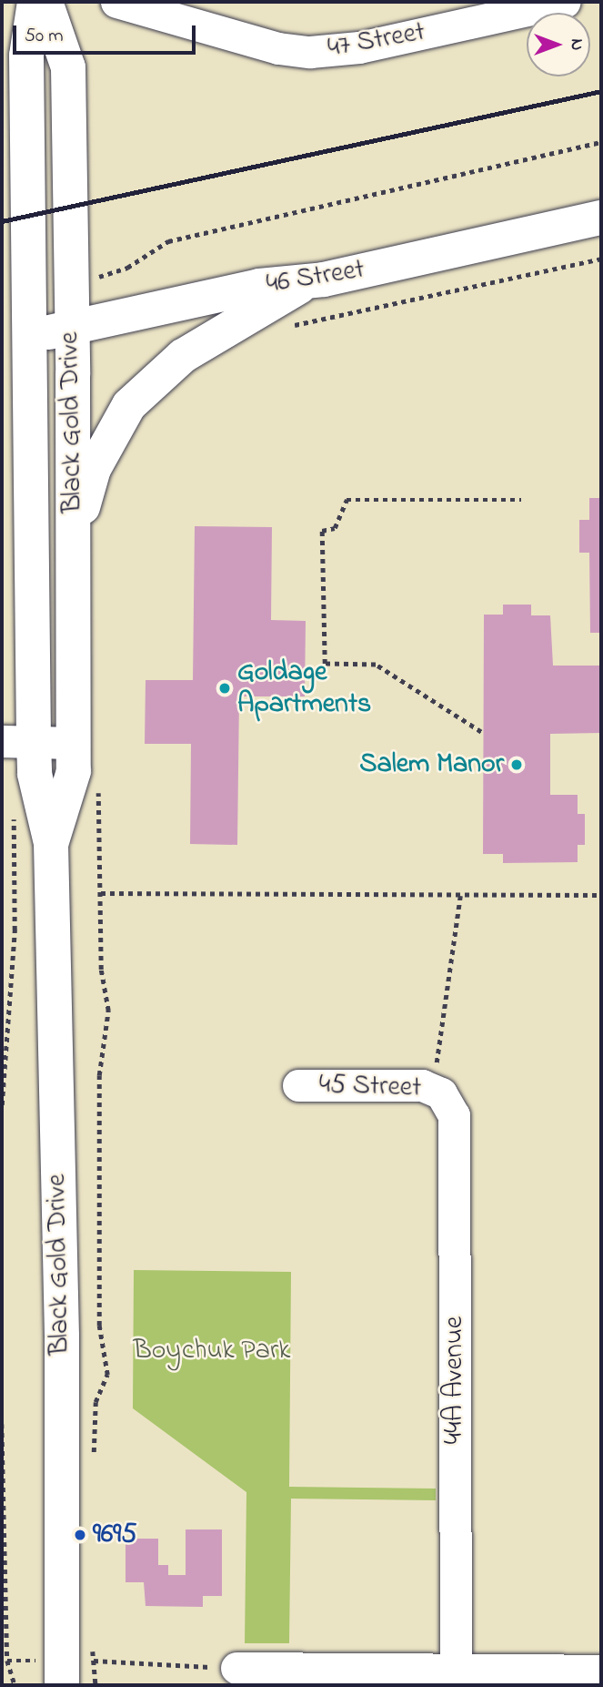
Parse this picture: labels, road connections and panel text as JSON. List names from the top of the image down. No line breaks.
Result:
{"streets":{"main road":["46 Street","Black Gold Drive"],"street":["47 Street","45 Street","44A Avenue"]},"crossings":[["46 Street","Black Gold Drive"],["45 Street","44A Avenue"]],"parks":["Boychuk Park"],"places":["Goldage Apartments","Salem Manor","9695"],"scale_bar":"50 m","north":"right"}
